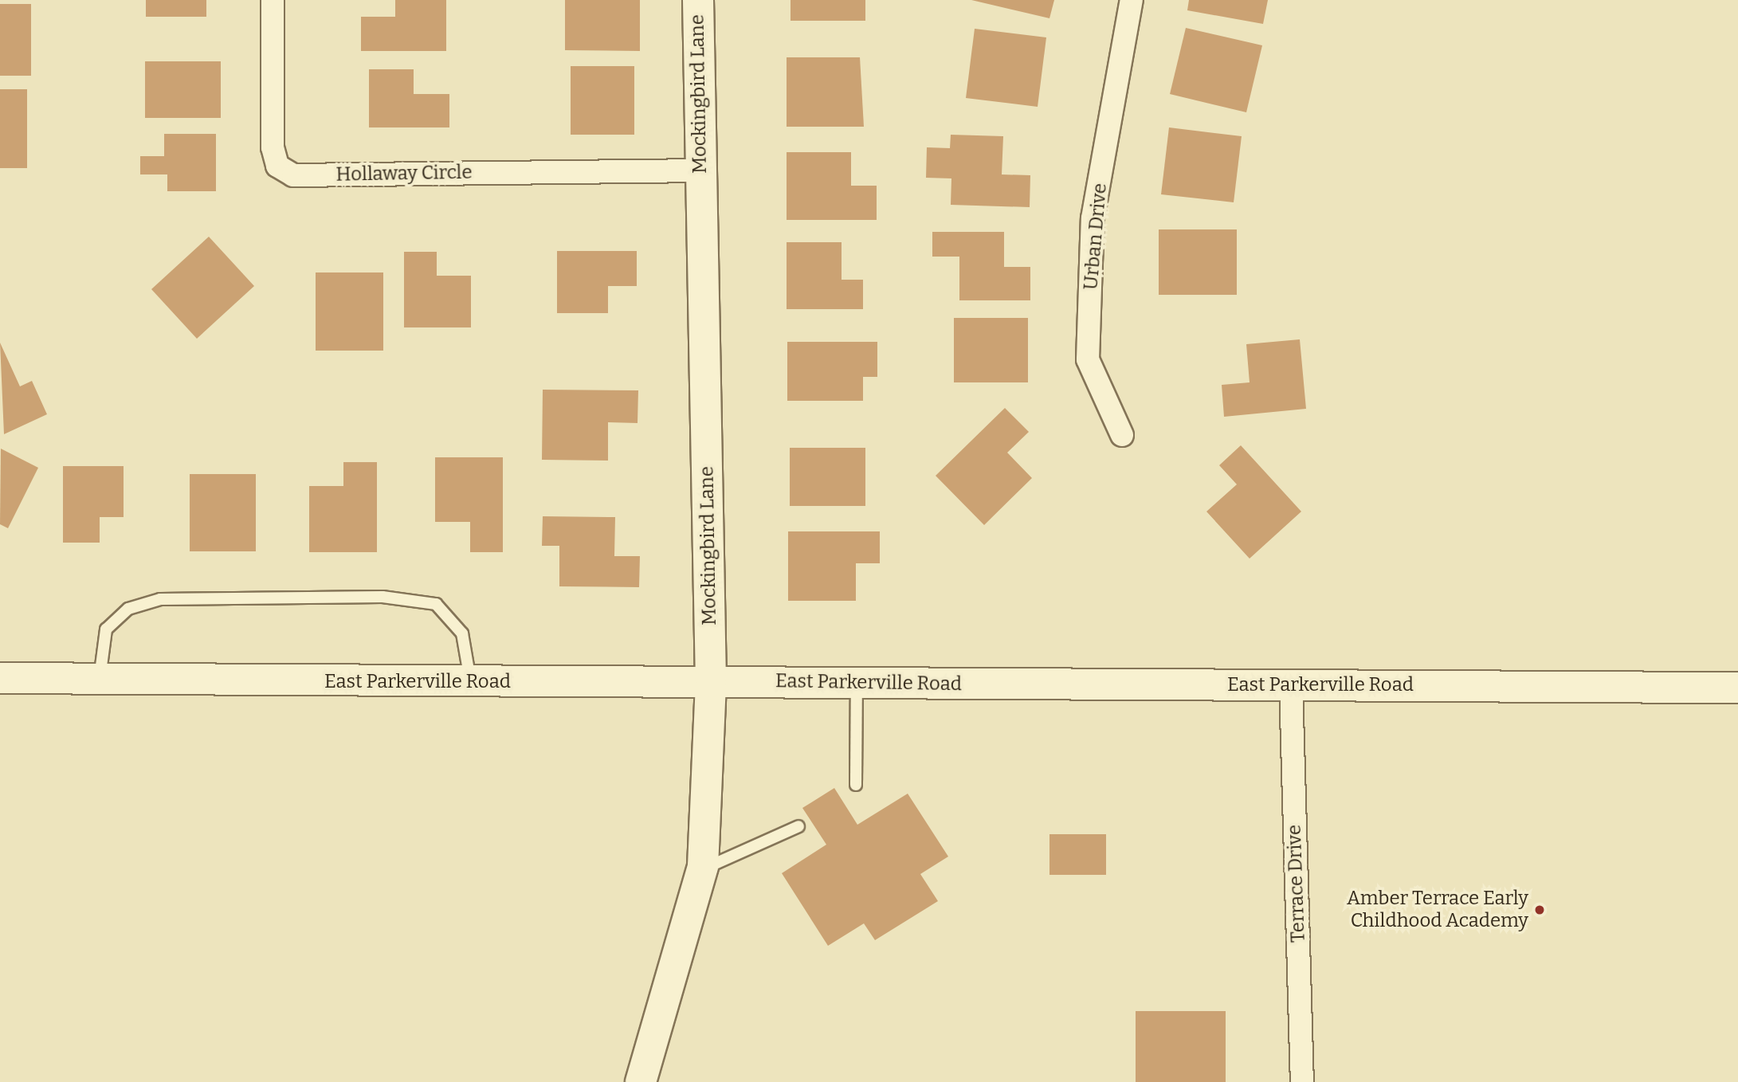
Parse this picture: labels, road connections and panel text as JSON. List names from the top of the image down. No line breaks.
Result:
{"streets":{"main road":["Mockingbird Lane","East Parkerville Road"],"street":["Hollaway Circle","Urban Drive","Terrace Drive"]},"crossings":[["Mockingbird Lane","Hollaway Circle"],["Mockingbird Lane","East Parkerville Road"],["East Parkerville Road","Terrace Drive"]],"places":["Amber Terrace Early Childhood Academy"]}
